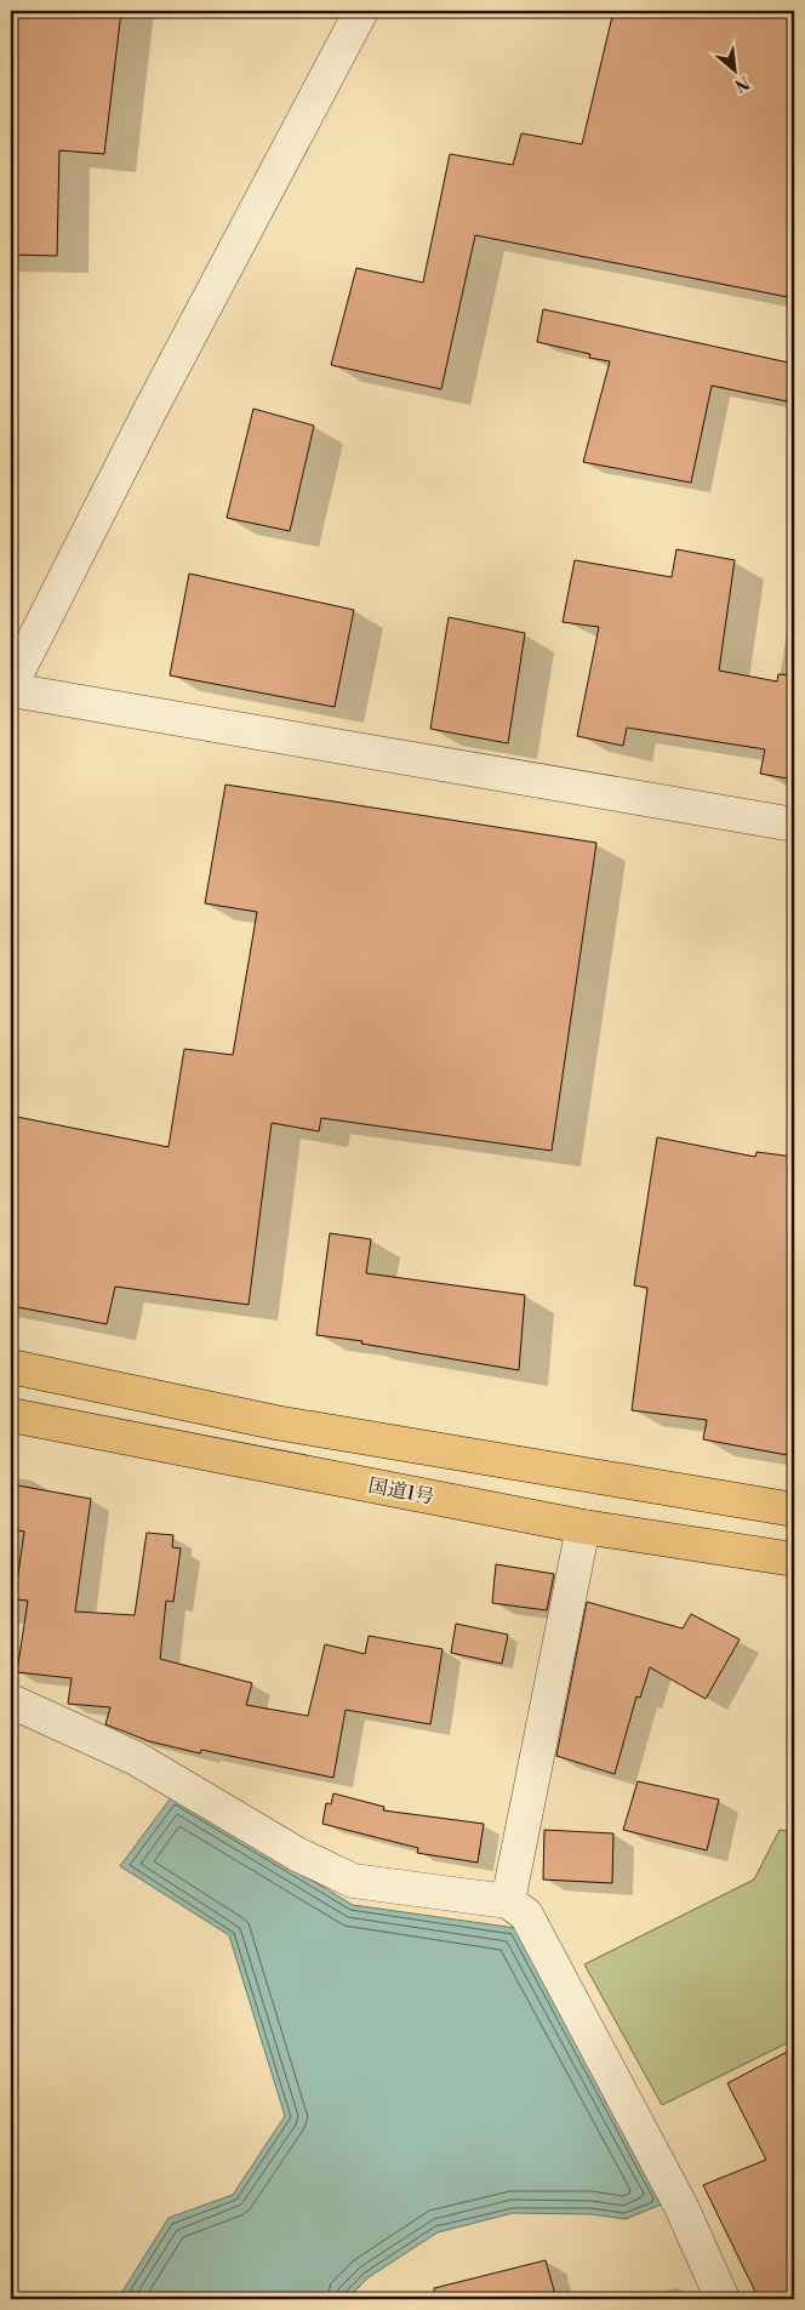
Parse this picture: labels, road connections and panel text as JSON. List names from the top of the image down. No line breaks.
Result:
{"streets":{"highway":["国道1号"]},"north":"bottom right"}
